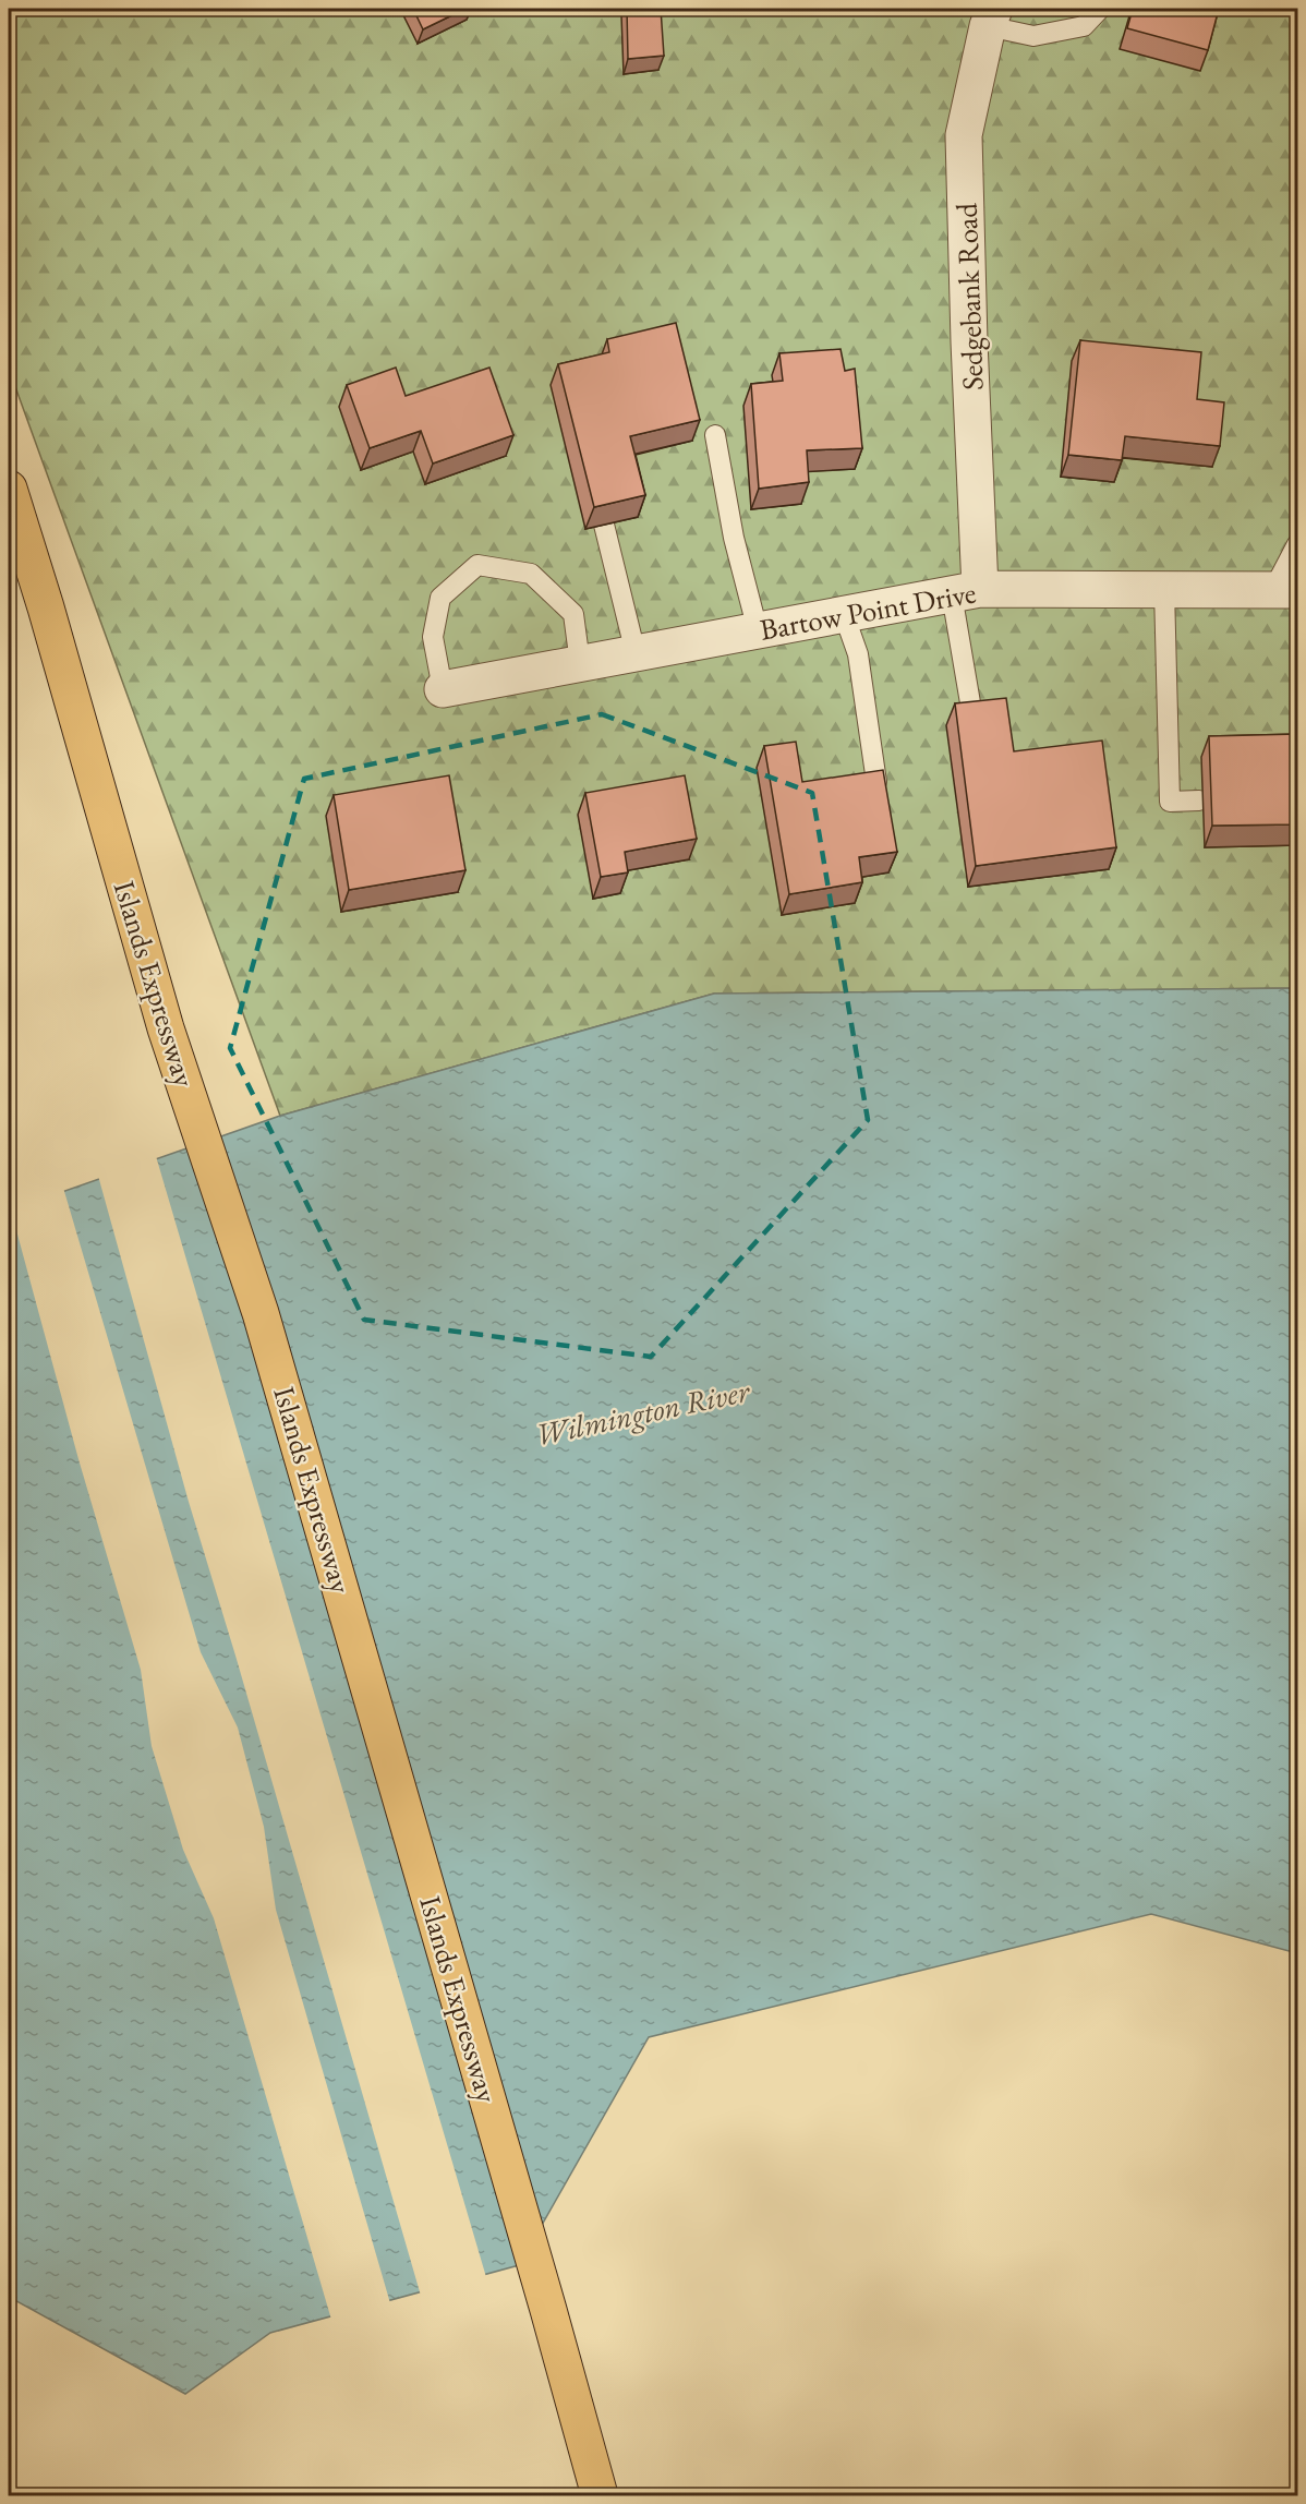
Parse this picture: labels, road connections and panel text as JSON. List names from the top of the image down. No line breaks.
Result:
{"streets":{"main road":["Islands Expressway"],"street":["Sedgebank Road","Bartow Point Drive"]},"crossings":[["Sedgebank Road","Bartow Point Drive"]],"water":["Wilmington River"]}
